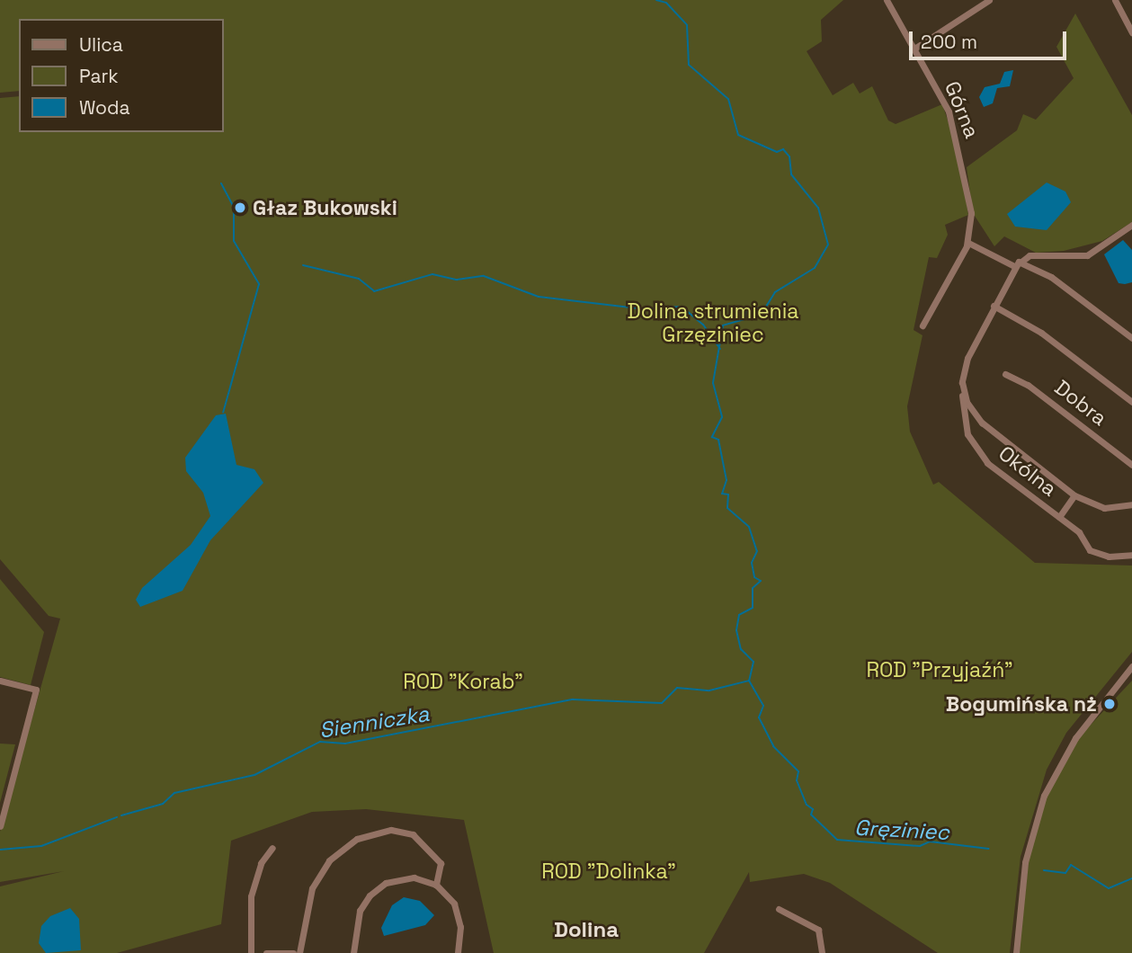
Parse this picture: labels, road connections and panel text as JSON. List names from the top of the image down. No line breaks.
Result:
{"streets":{"street":["Górna","Dobra","Okólna"]},"districts":["Dolina"],"water":["Sienniczka","Gręziniec"],"parks":["Dolina strumienia Grzęziniec","ROD \"Przyjaźń\"","ROD \"Korab\"","ROD \"Dolinka\""],"places":["Głaz Bukowski","Bogumińska nż"],"legend":["Ulica","Park","Woda"],"scale_bar":"200 m"}
